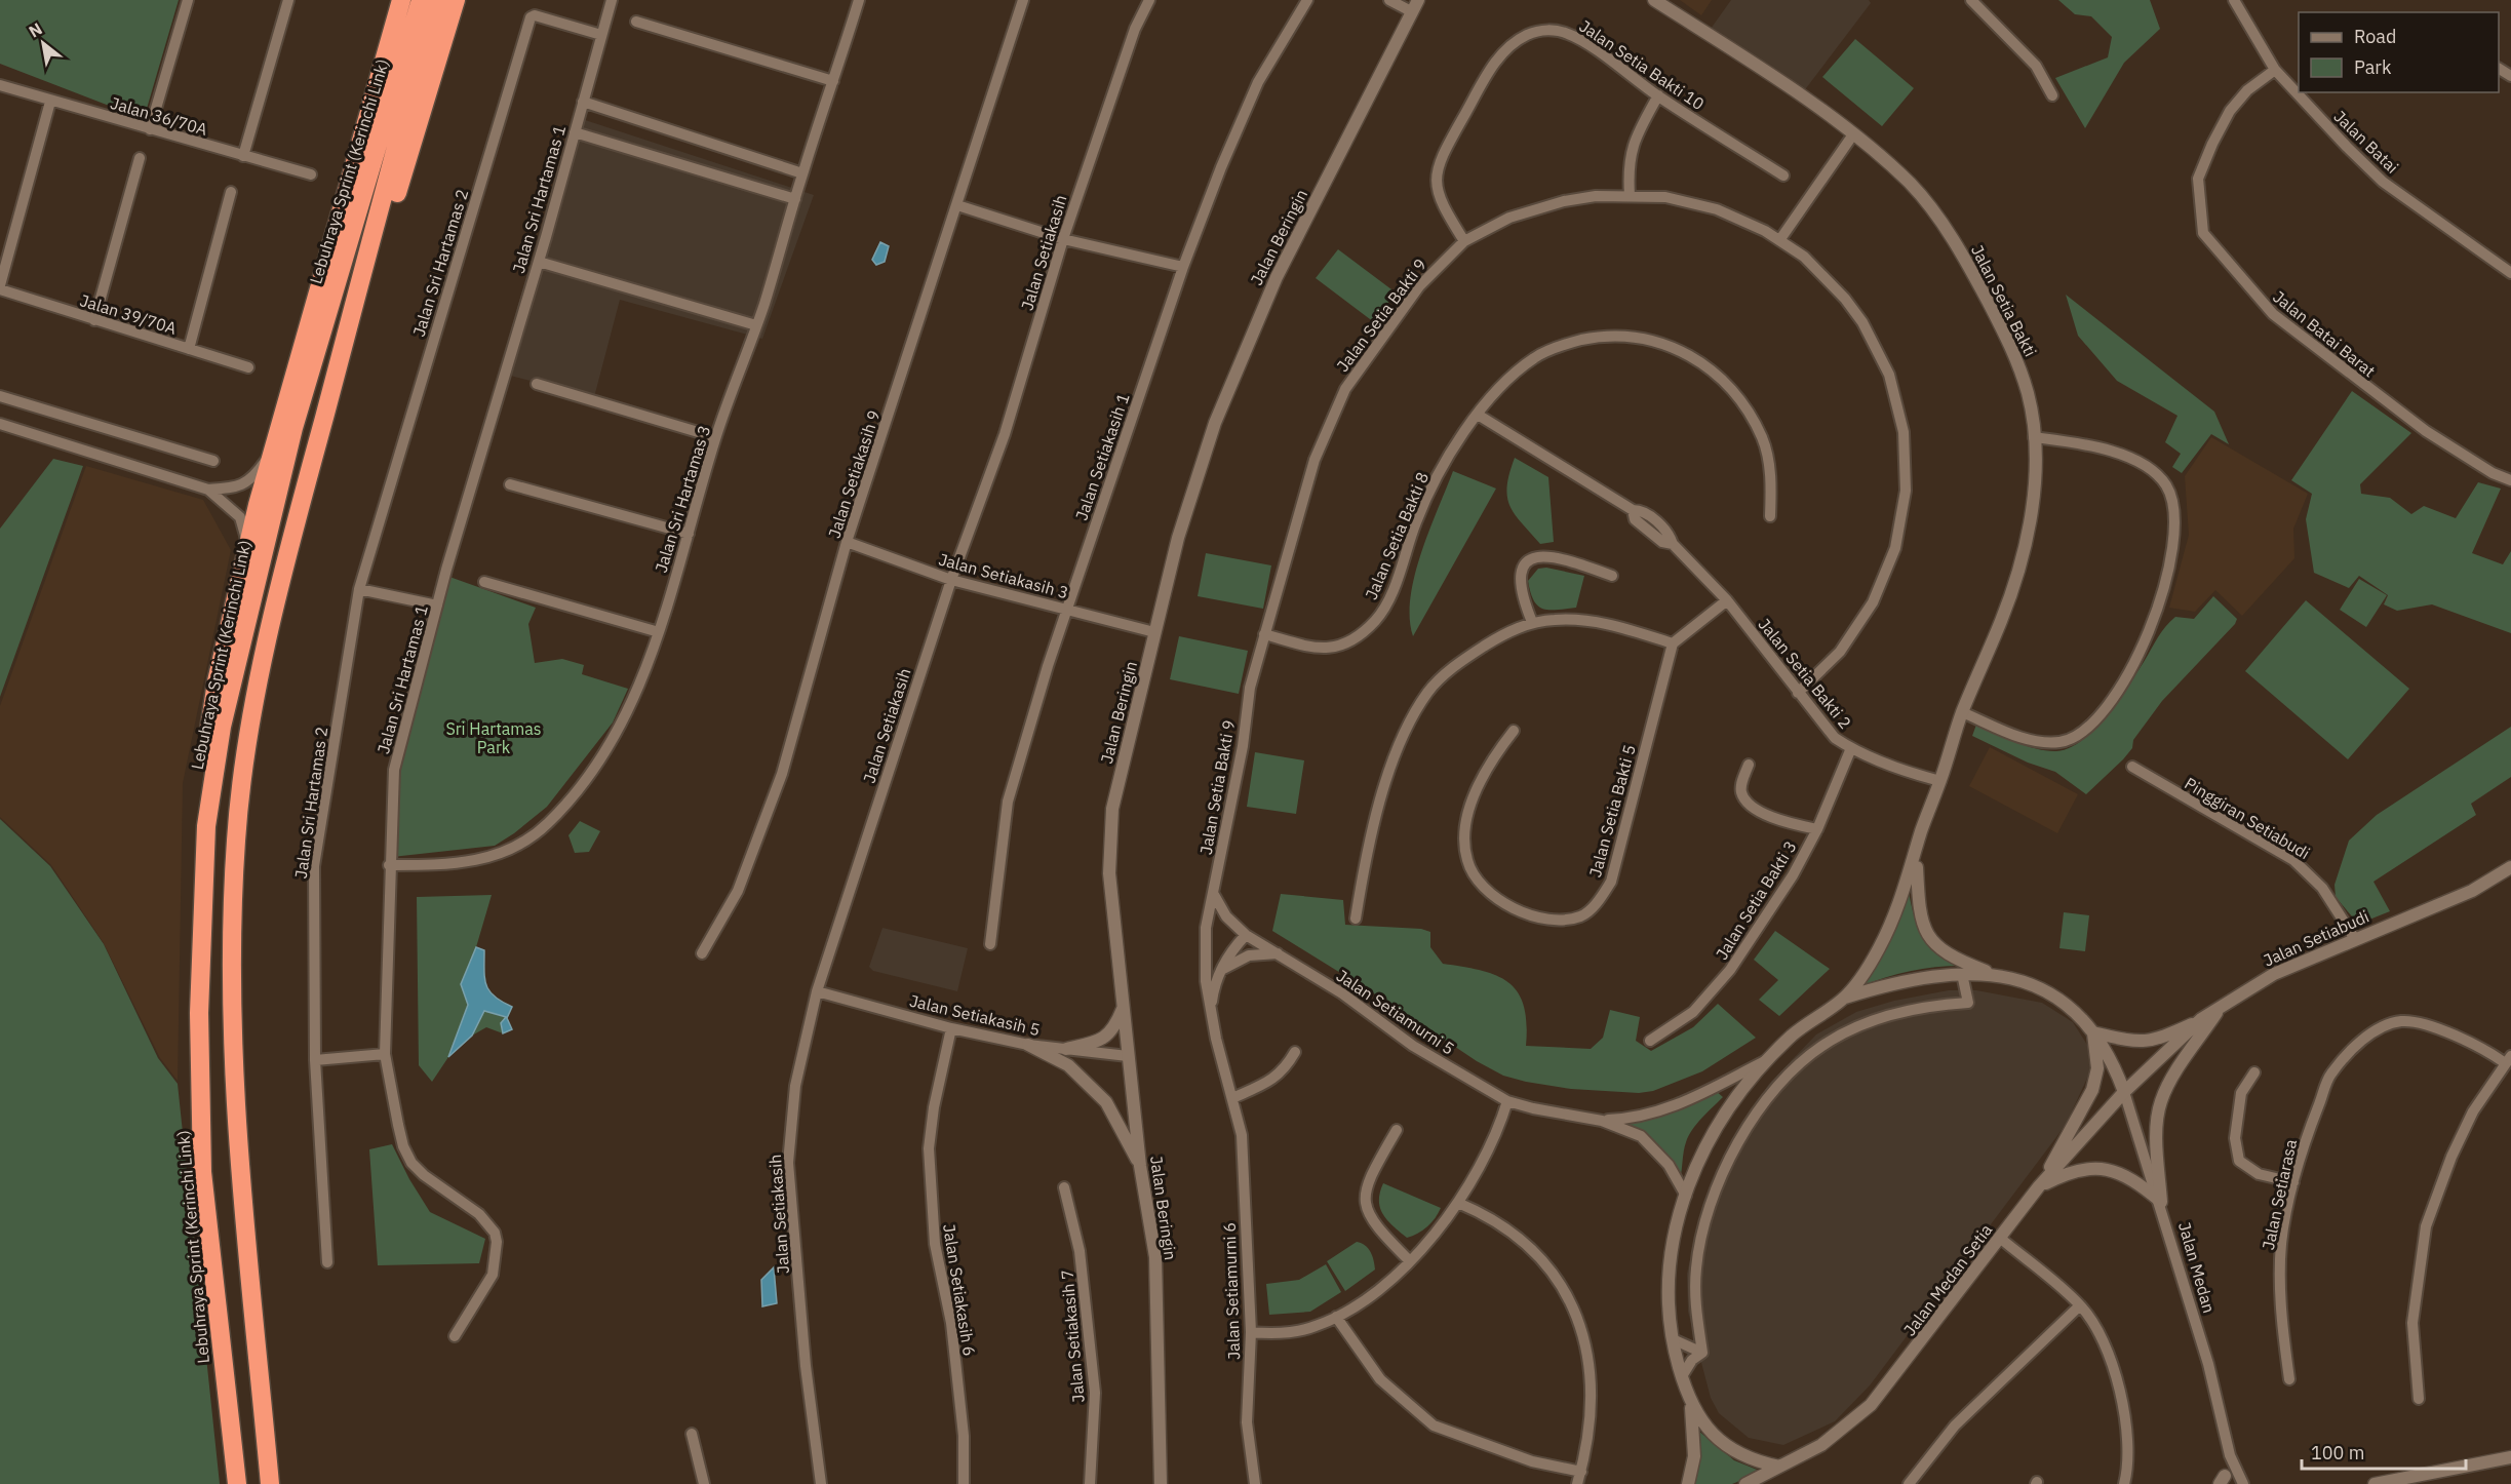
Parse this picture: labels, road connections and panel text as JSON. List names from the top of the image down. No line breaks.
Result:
{"streets":{"highway":["Lebuhraya Sprint (Kerinchi Link)"],"street":["Jalan Setia Bakti 10","Jalan 36/70A","Jalan Batai","Jalan Sri Hartamas 1","Jalan Beringin","Jalan Setiakasih","Jalan Sri Hartamas 2","Jalan Setia Bakti","Jalan 39/70A","Jalan Setia Bakti 9","Jalan Batai Barat","Jalan Setiakasih 1","Jalan Setiakasih 9","Jalan Sri Hartamas 3","Jalan Setia Bakti 8","Jalan Setiakasih 3","Jalan Setia Bakti 2","Jalan Setia Bakti 5","Pinggiran Setiabudi","Jalan Setia Bakti 3","Jalan Setiabudi","Jalan Setiamurni 5","Jalan Setiakasih 5","Jalan Setiarasa","Jalan Medan","Jalan Medan Setia","Jalan Setiakasih 6","Jalan Setiamurni 6","Jalan Setiakasih 7"]},"crossings":[["Jalan Setia Bakti 10","Jalan Setia Bakti 9"],["Jalan Batai","Jalan Batai Barat"],["Jalan Sri Hartamas 1","Jalan Sri Hartamas 2"],["Jalan Sri Hartamas 1","Jalan Sri Hartamas 3"],["Jalan Beringin","Jalan Setiakasih 3"],["Jalan Beringin","Jalan Setiakasih 5"],["Jalan Setiakasih","Jalan Setiakasih 3"],["Jalan Setiakasih","Jalan Setiakasih 5"],["Jalan Setia Bakti","Jalan Setia Bakti 2"],["Jalan Setia Bakti","Jalan Setiabudi"],["Jalan Setia Bakti","Jalan Medan"],["Jalan Setia Bakti","Jalan Medan Setia"],["Jalan Setia Bakti 9","Jalan Setia Bakti 8"],["Jalan Setia Bakti 9","Jalan Setia Bakti 2"],["Jalan Setia Bakti 9","Jalan Setiamurni 5"],["Jalan Setia Bakti 9","Jalan Setiamurni 6"],["Jalan Setiakasih 1","Jalan Setiakasih 3"],["Jalan Setiakasih 9","Jalan Setiakasih 3"],["Jalan Setia Bakti 8","Jalan Setia Bakti 2"],["Jalan Setia Bakti 2","Jalan Setia Bakti 3"],["Pinggiran Setiabudi","Jalan Setiabudi"],["Jalan Setiabudi","Jalan Medan"],["Jalan Setiabudi","Jalan Medan Setia"],["Jalan Setiamurni 5","Jalan Setiamurni 6"],["Jalan Setiakasih 5","Jalan Setiakasih 6"],["Jalan Medan","Jalan Medan Setia"]],"parks":["Sri Hartamas Park"],"legend":["Road","Park"],"scale_bar":"100 m","north":"top left"}
